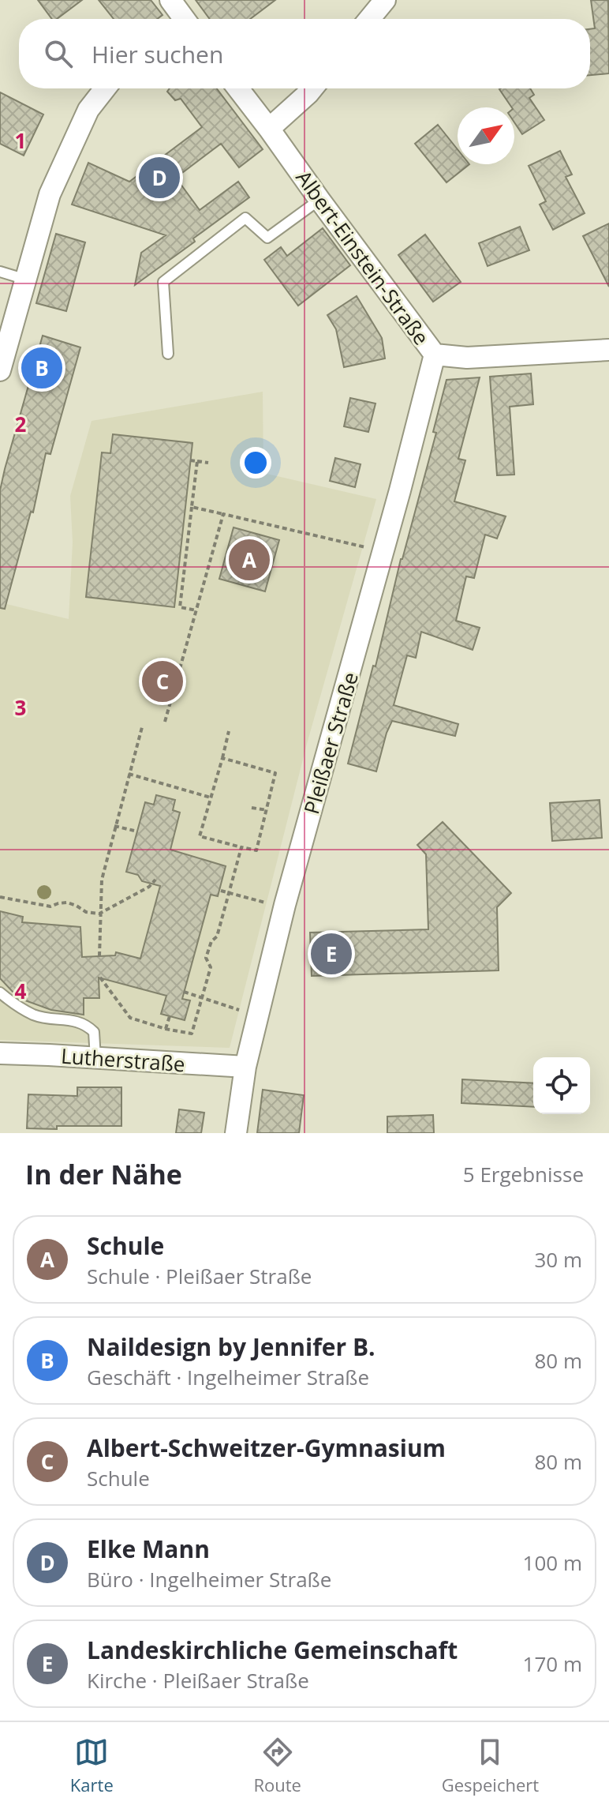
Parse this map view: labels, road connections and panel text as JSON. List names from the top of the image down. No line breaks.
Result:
{"streets":{"street":["Albert-Einstein-Straße","Pleißaer Straße","Lutherstraße"]},"crossings":[["Albert-Einstein-Straße","Pleißaer Straße"],["Pleißaer Straße","Lutherstraße"]],"north":"top right","page":{"search":"Hier suchen","pins":["D","B","A","C","E"],"heading":["In der Nähe","5 Ergebnisse"],"list":[{"mark":"A","name":"Schule","note":"Schule · Pleißaer Straße","value":"30 m"},{"mark":"B","name":"Naildesign by Jennifer B.","note":"Geschäft · Ingelheimer Straße","value":"80 m"},{"mark":"C","name":"Albert-Schweitzer-Gymnasium","note":"Schule","value":"80 m"},{"mark":"D","name":"Elke Mann","note":"Büro · Ingelheimer Straße","value":"100 m"},{"mark":"E","name":"Landeskirchliche Gemeinschaft","note":"Kirche · Pleißaer Straße","value":"170 m"}],"nav":["Karte","Route","Gespeichert"]},"grid":{"rows":["1","2","3","4"]}}
